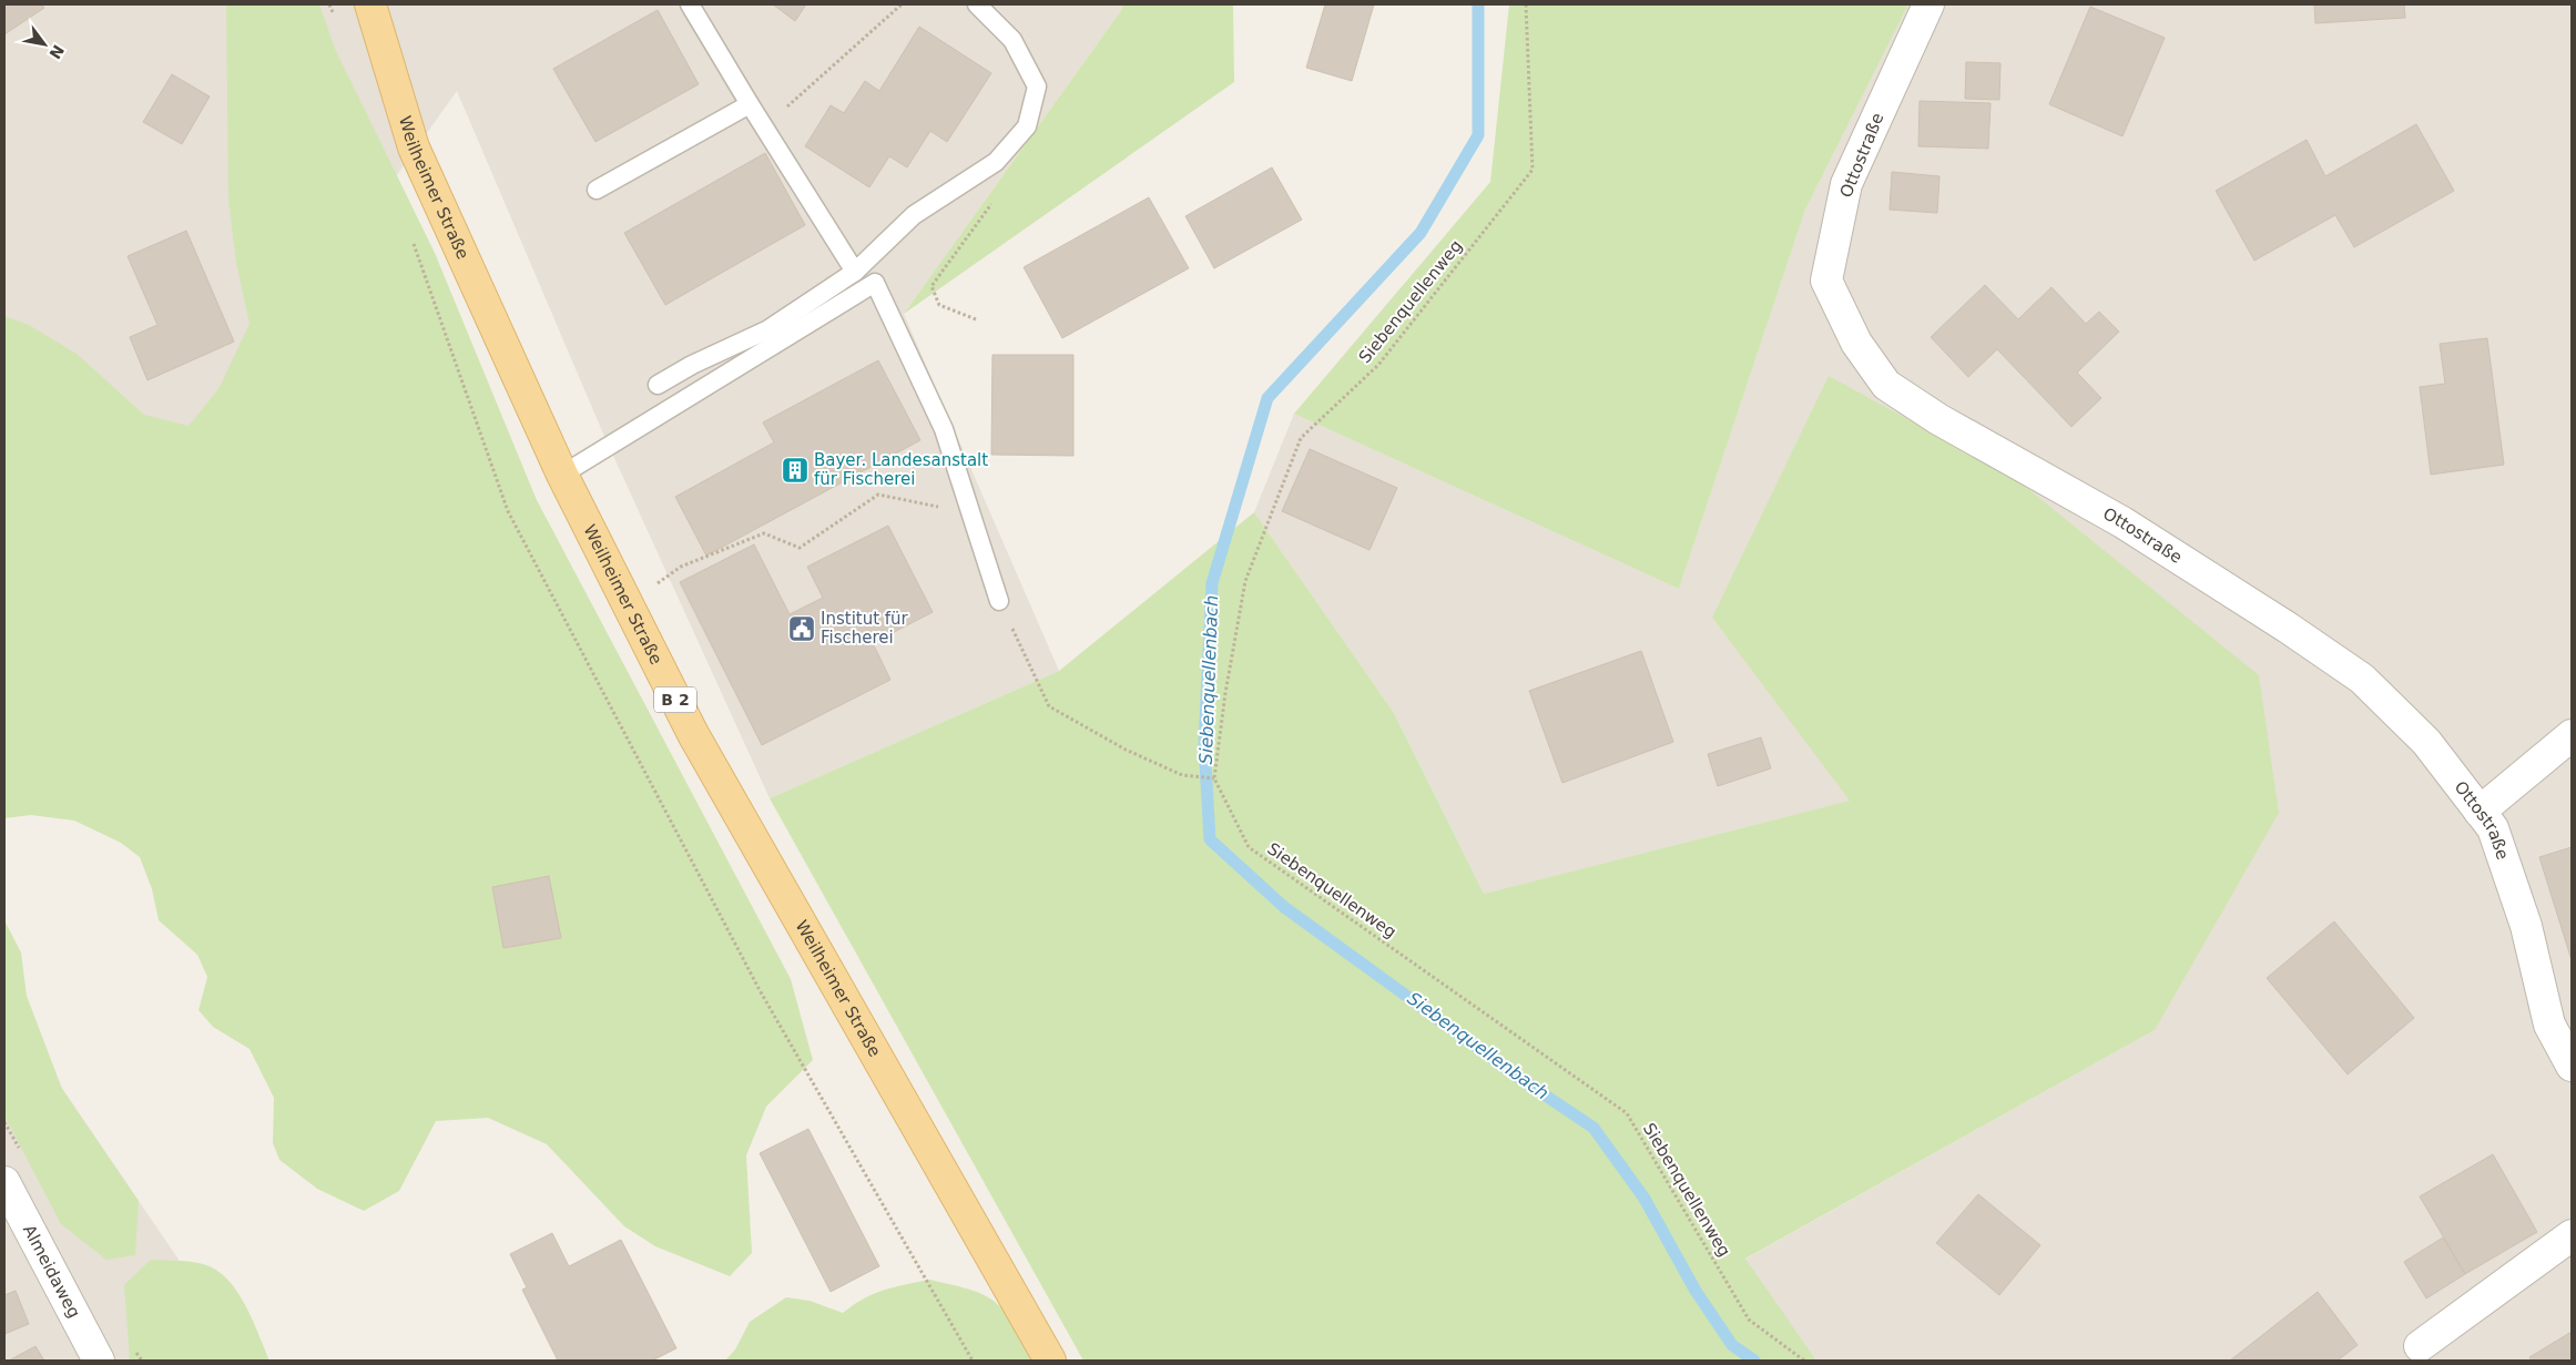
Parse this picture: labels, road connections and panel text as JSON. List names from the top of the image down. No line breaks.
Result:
{"streets":{"main road":["Weilheimer Straße","B 2"],"street":["Ottostraße","Almeidaweg"],"path":["Siebenquellenweg"]},"water":["Siebenquellenbach"],"places":{"building":["Bayer. Landesanstalt für Fischerei"],"public building":["Institut für Fischerei"]},"north":"bottom right"}
